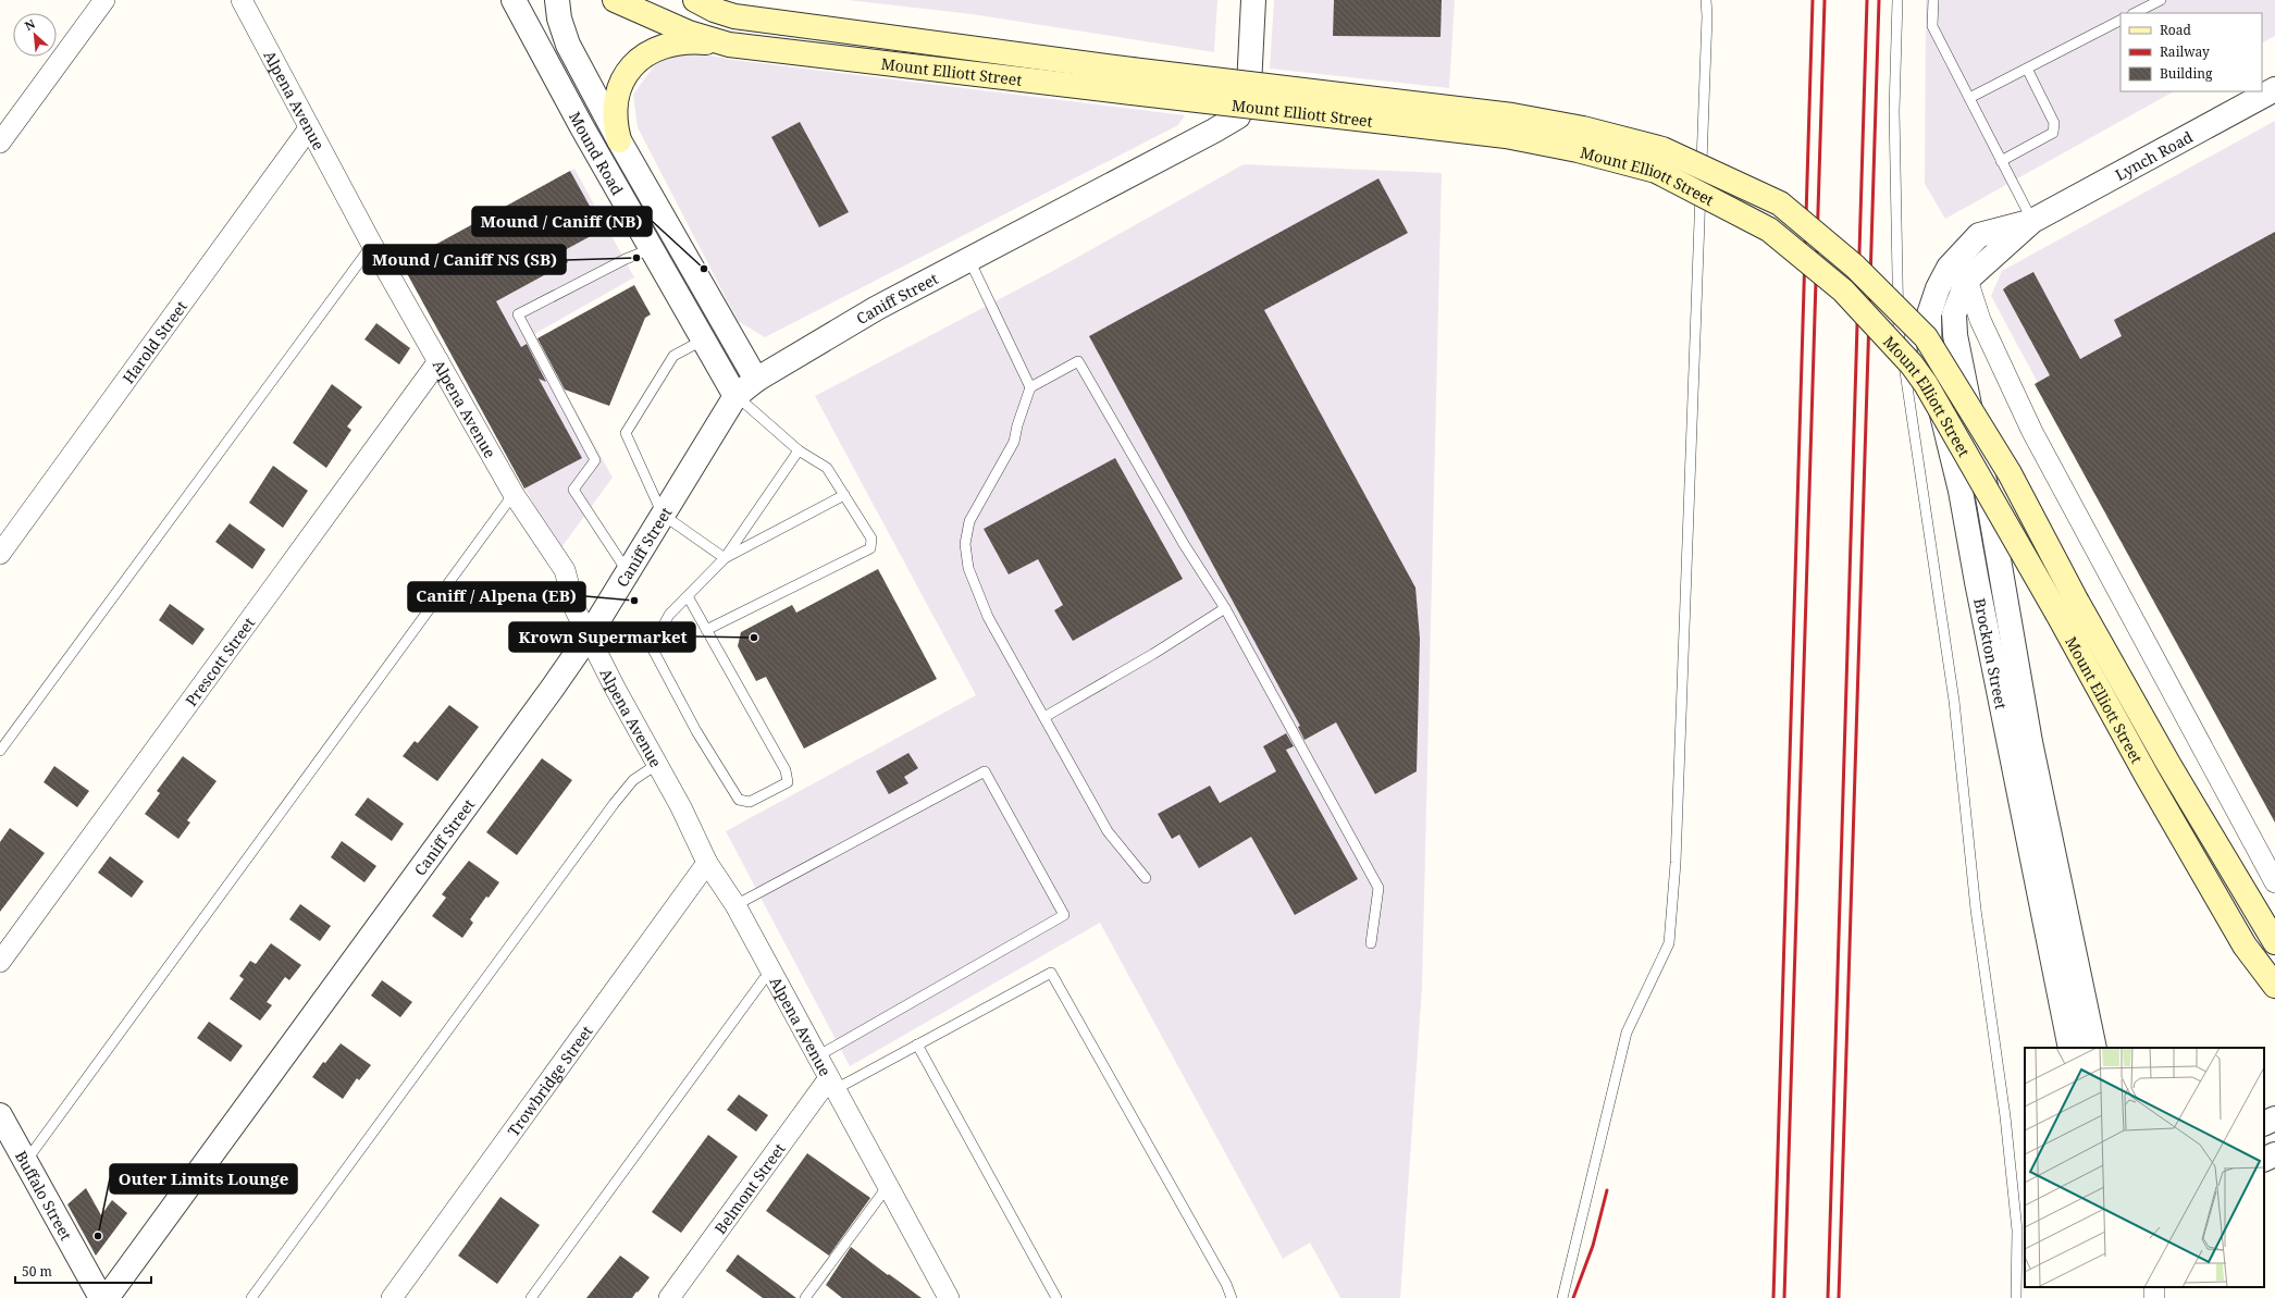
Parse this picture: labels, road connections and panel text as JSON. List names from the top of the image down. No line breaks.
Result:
{"streets":{"main road":["Mount Elliott Street"],"street":["Alpena Avenue","Mound Road","Lynch Road","Caniff Street","Harold Street","Brockton Street","Prescott Street","Trowbridge Street","Belmont Street","Buffalo Street"]},"crossings":[["Alpena Avenue","Caniff Street"],["Alpena Avenue","Harold Street"],["Alpena Avenue","Prescott Street"],["Alpena Avenue","Trowbridge Street"],["Alpena Avenue","Belmont Street"],["Mound Road","Caniff Street"],["Lynch Road","Brockton Street"]],"places":["Mound / Caniff NS (SB)","Mound / Caniff (NB)","Caniff / Alpena (EB)","Krown Supermarket","Outer Limits Lounge"],"legend":["Road","Railway","Building"],"scale_bar":"50 m","north":"top left"}
